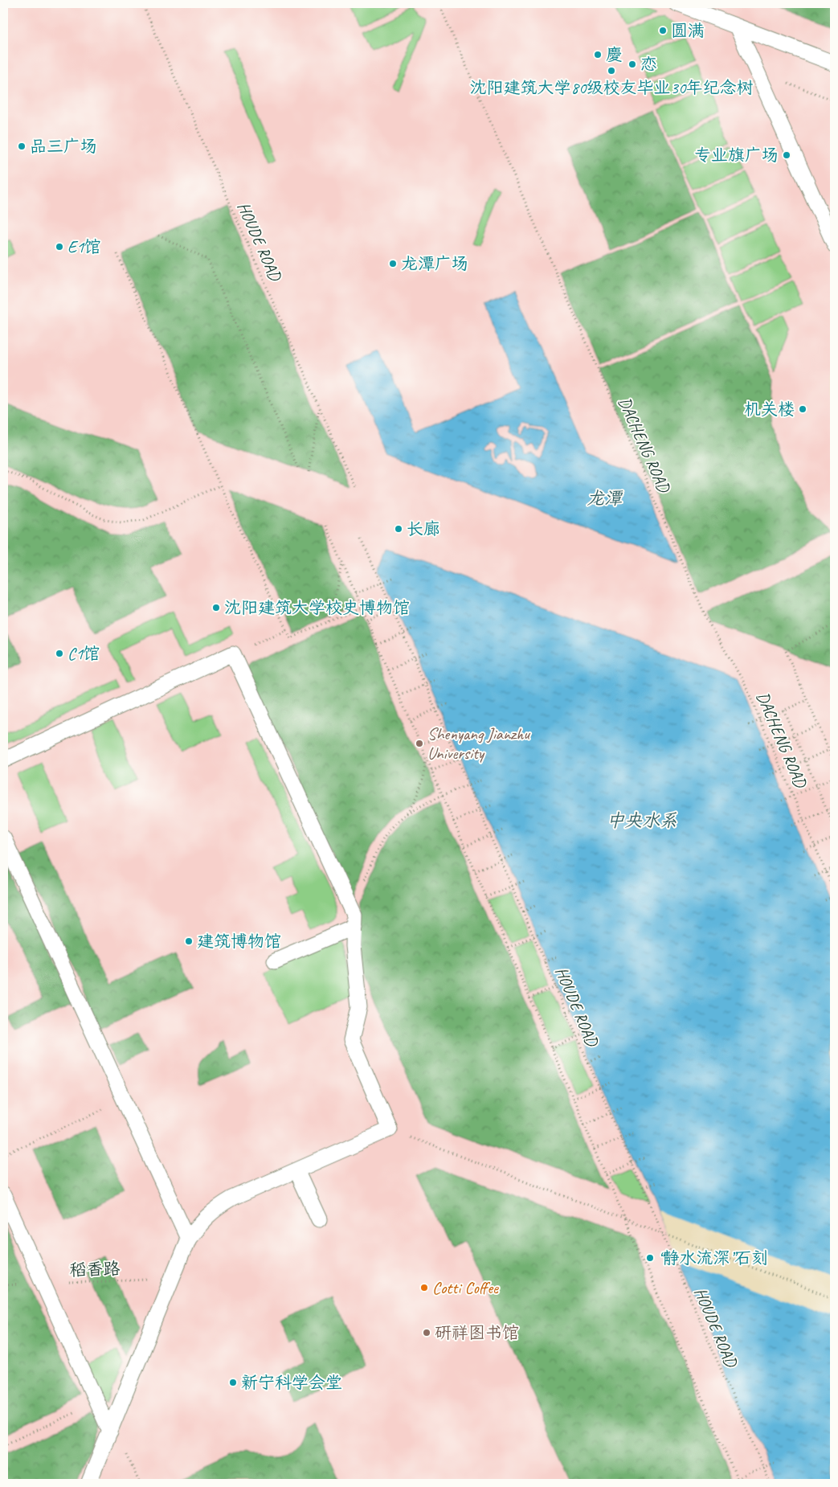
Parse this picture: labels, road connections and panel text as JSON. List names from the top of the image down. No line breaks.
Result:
{"streets":{"path":["HOUDE ROAD","DACHENG ROAD","稻香路"]},"water":["龙潭","中央水系"],"places":["圆满","慶","恋","沈阳建筑大学80级校友毕业30年纪念树","品三广场","专业旗广场","E1馆","龙潭广场","机关楼","长廊","沈阳建筑大学校史博物馆","C1馆","Shenyang Jianzhu University","建筑博物馆","“静水流深”石刻","Cotti Coffee","研祥图书馆","新宁科学会堂"]}
